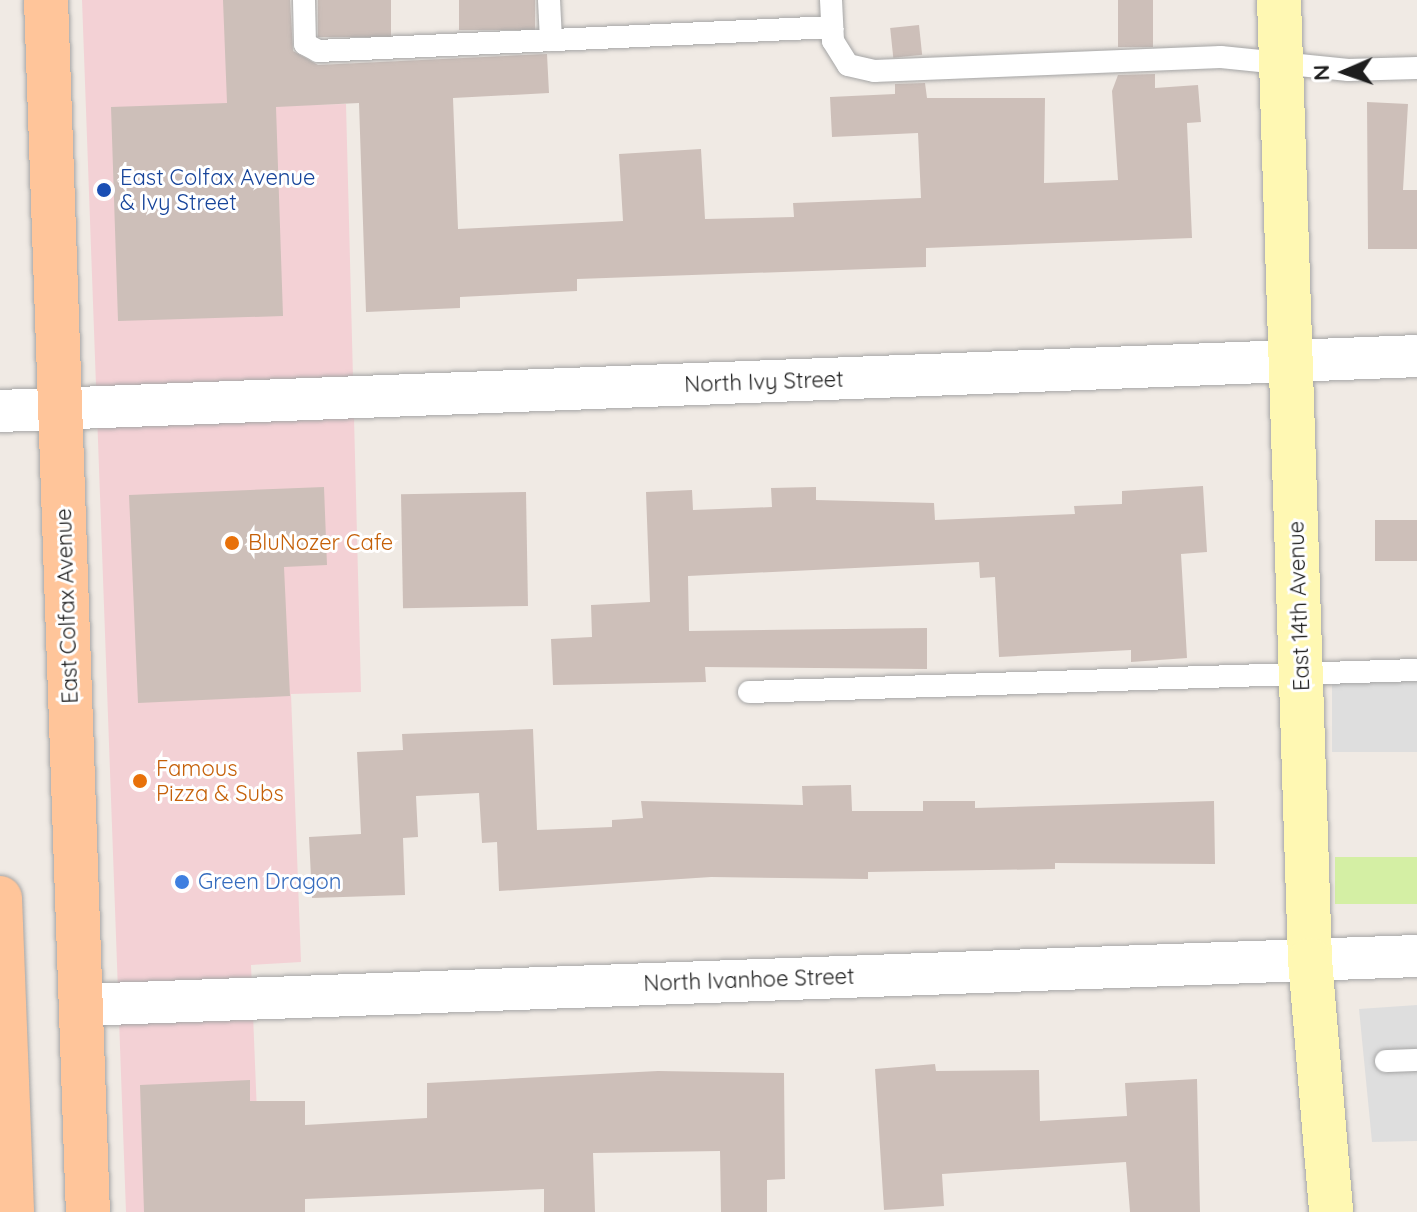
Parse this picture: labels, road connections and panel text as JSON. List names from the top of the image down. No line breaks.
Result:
{"streets":{"main road":["East Colfax Avenue","East 14th Avenue"],"street":["North Ivy Street","North Ivanhoe Street"]},"crossings":[["North Ivy Street","East Colfax Avenue"],["North Ivy Street","East 14th Avenue"],["East Colfax Avenue","North Ivanhoe Street"],["East 14th Avenue","North Ivanhoe Street"]],"places":["East Colfax Avenue & Ivy Street","BluNozer Cafe","Famous Pizza & Subs","Green Dragon"],"north":"left"}
